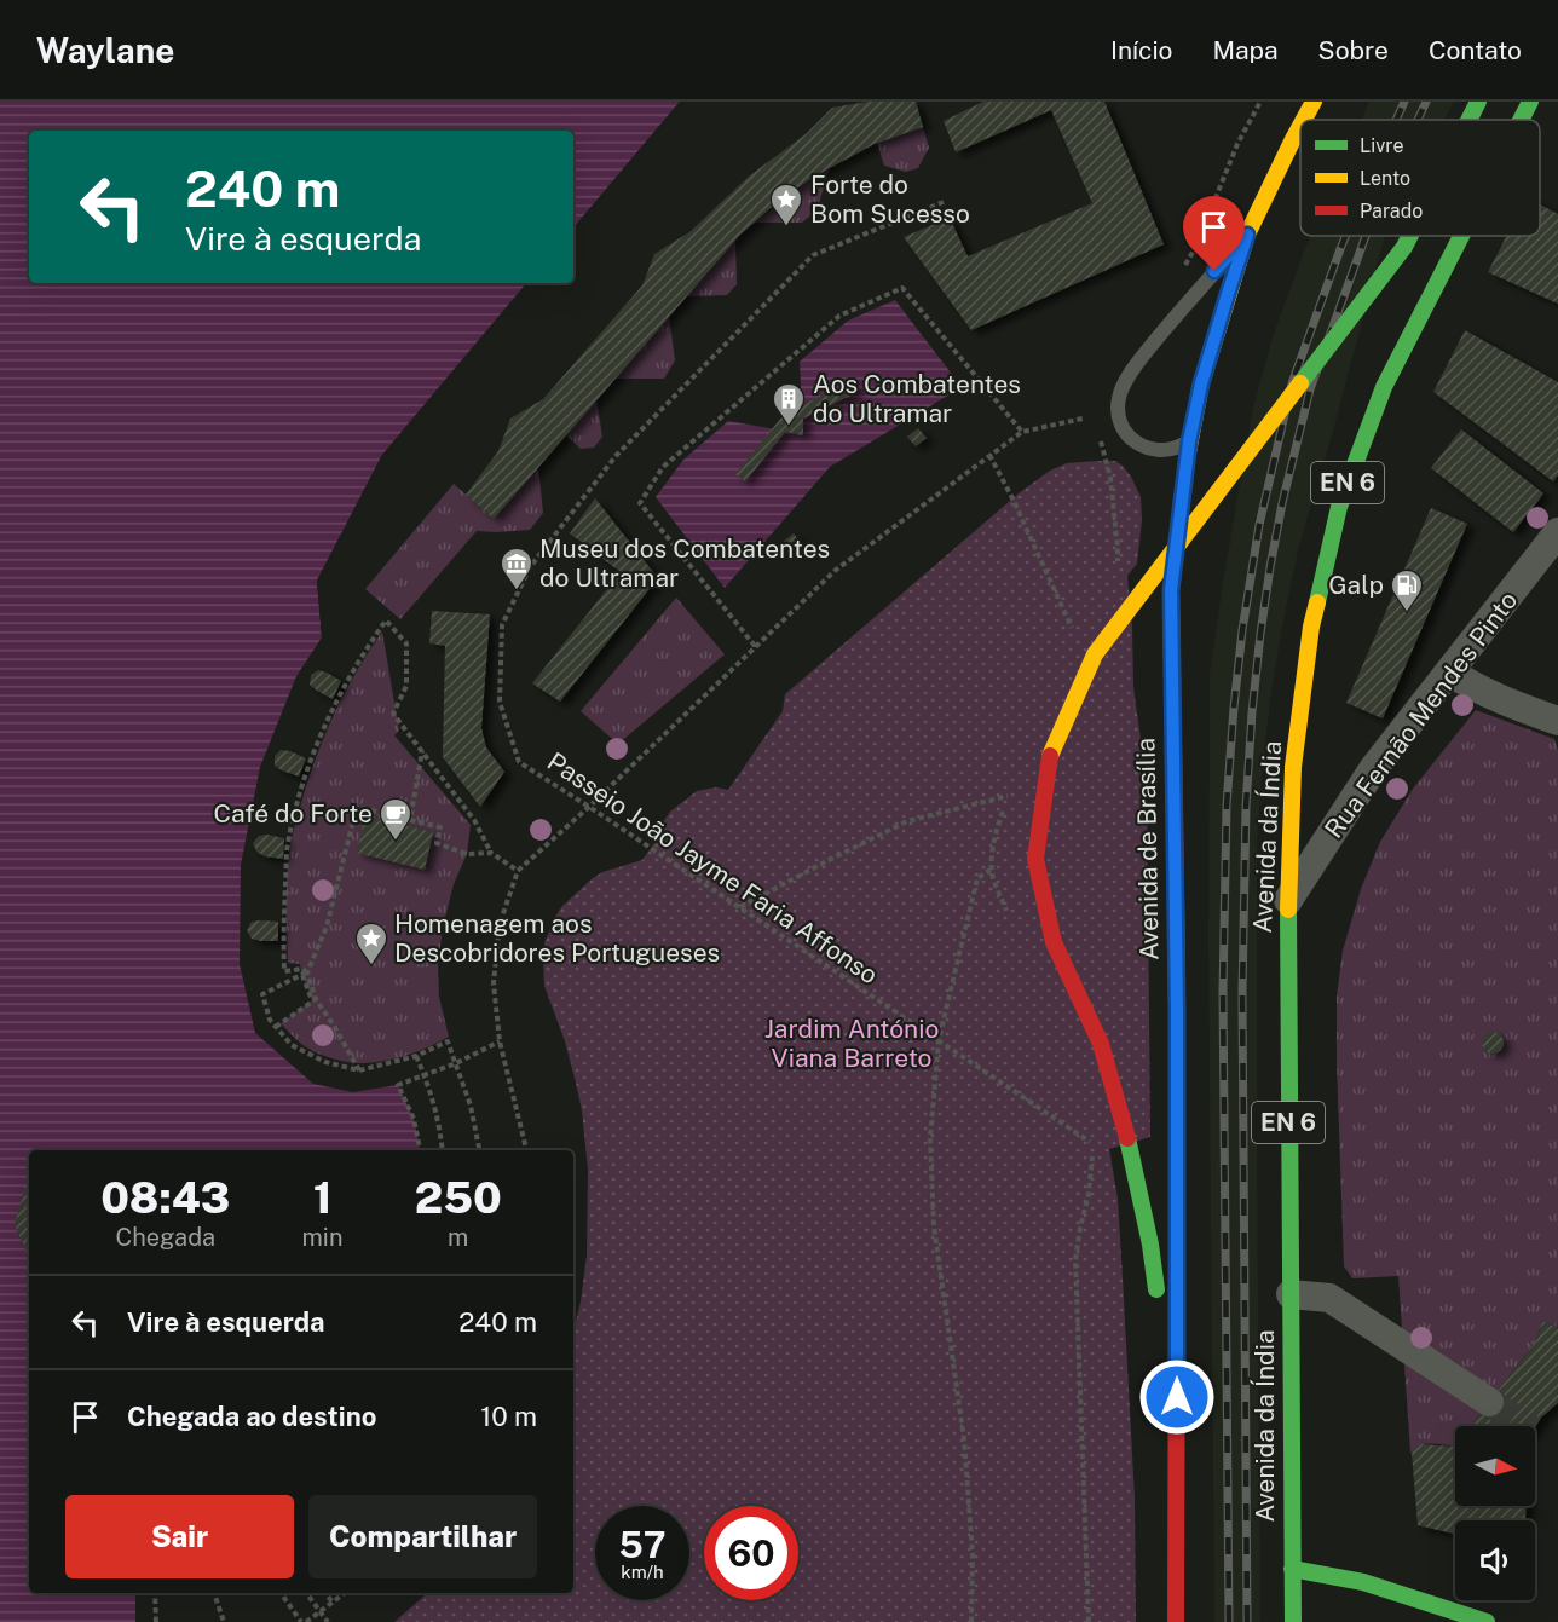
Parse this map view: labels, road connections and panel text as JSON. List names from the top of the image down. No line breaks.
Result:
{"streets":{"main road":["EN 6","Avenida da Índia","Avenida de Brasília"],"street":["Rua Fernão Mendes Pinto"],"path":["Passeio João Jayme Faria Affonso"]},"crossings":[["Rua Fernão Mendes Pinto","Avenida da Índia"]],"parks":["Jardim António Viana Barreto"],"places":{"place":["Forte do Bom Sucesso","Homenagem aos Descobridores Portugueses"],"building":["Aos Combatentes do Ultramar"],"museum":["Museu dos Combatentes do Ultramar"],"fuel station":["Galp"],"cafe":["Café do Forte"]},"legend":["Livre","Lento","Parado"],"north":"right","page":{"header":"Waylane","nav":["Início","Mapa","Sobre","Contato"],"turn":["240 m","Vire à esquerda"],"eta":["08:43","Chegada","1","min","250","m"],"list":[{"name":"Vire à esquerda","value":"240 m"},{"name":"Chegada ao destino","value":"10 m"}],"buttons":["Sair","Compartilhar"],"speed":"57 km/h","limit":"60"}}
